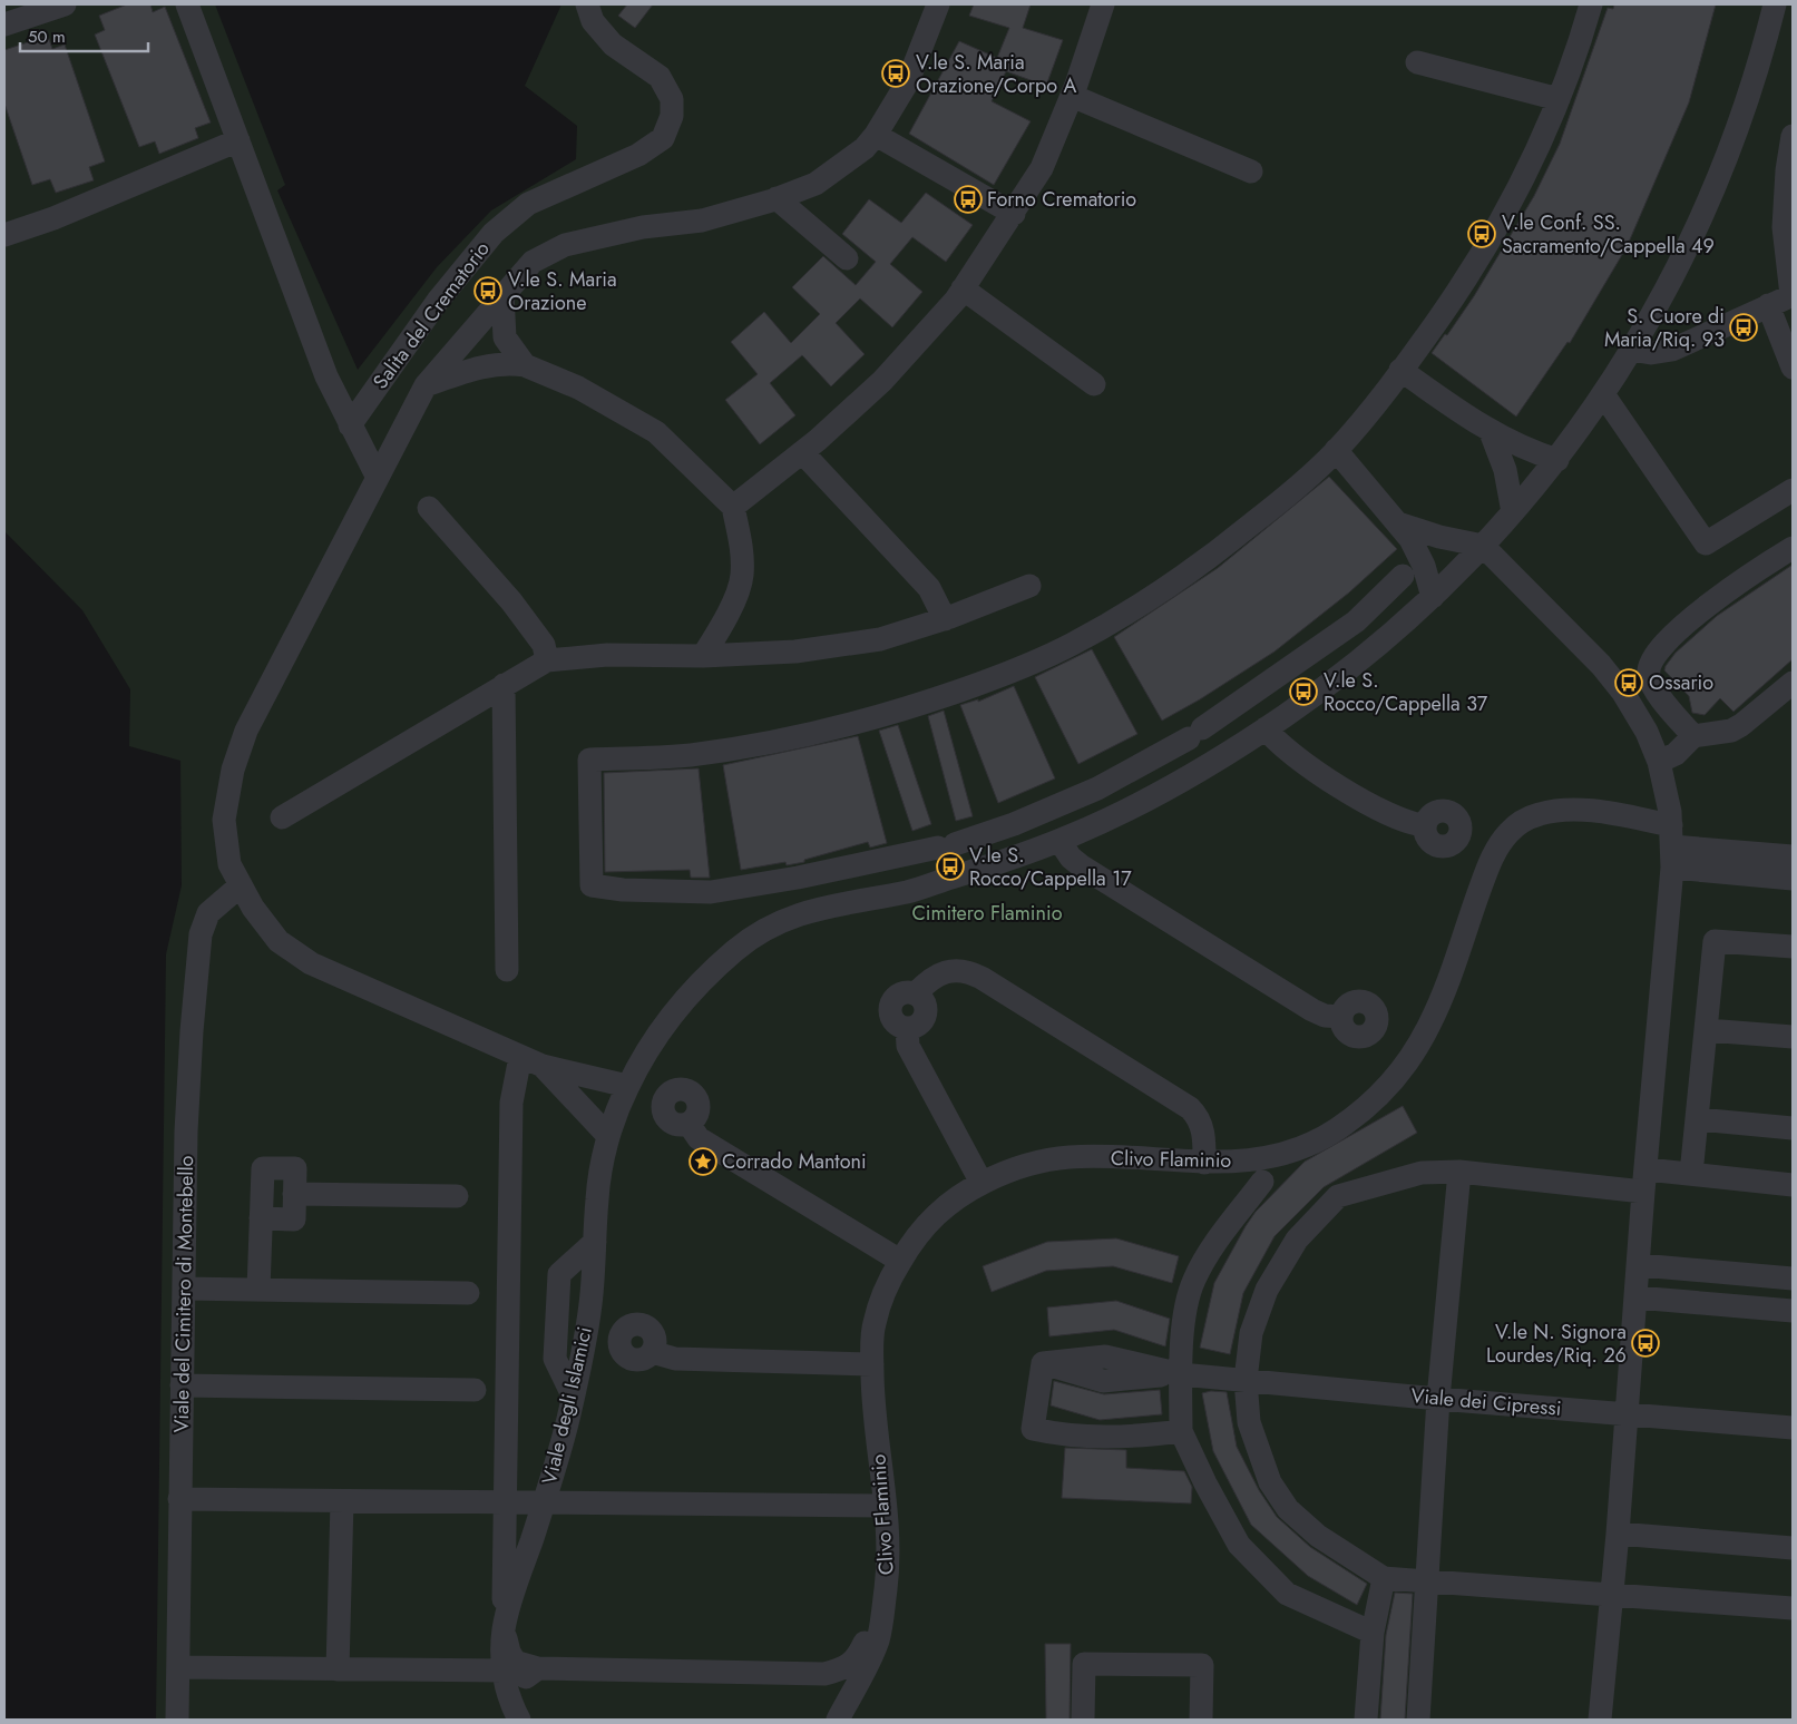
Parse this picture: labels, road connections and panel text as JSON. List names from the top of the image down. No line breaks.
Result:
{"streets":{"lane":["Salita del Crematorio","Clivo Flaminio","Viale del Cimitero di Montebello","Viale dei Cipressi","Viale degli Islamici"]},"parks":["Cimitero Flaminio"],"places":{"bus stop":["V.le S. Maria Orazione/Corpo A","Forno Crematorio","V.le Conf. SS. Sacramento/Cappella 49","V.le S. Maria Orazione","S. Cuore di Maria/Riq. 93","Ossario","V.le S. Rocco/Cappella 37","V.le S. Rocco/Cappella 17","V.le N. Signora Lourdes/Riq. 26"],"place":["Corrado Mantoni"]},"scale_bar":"50 m"}
